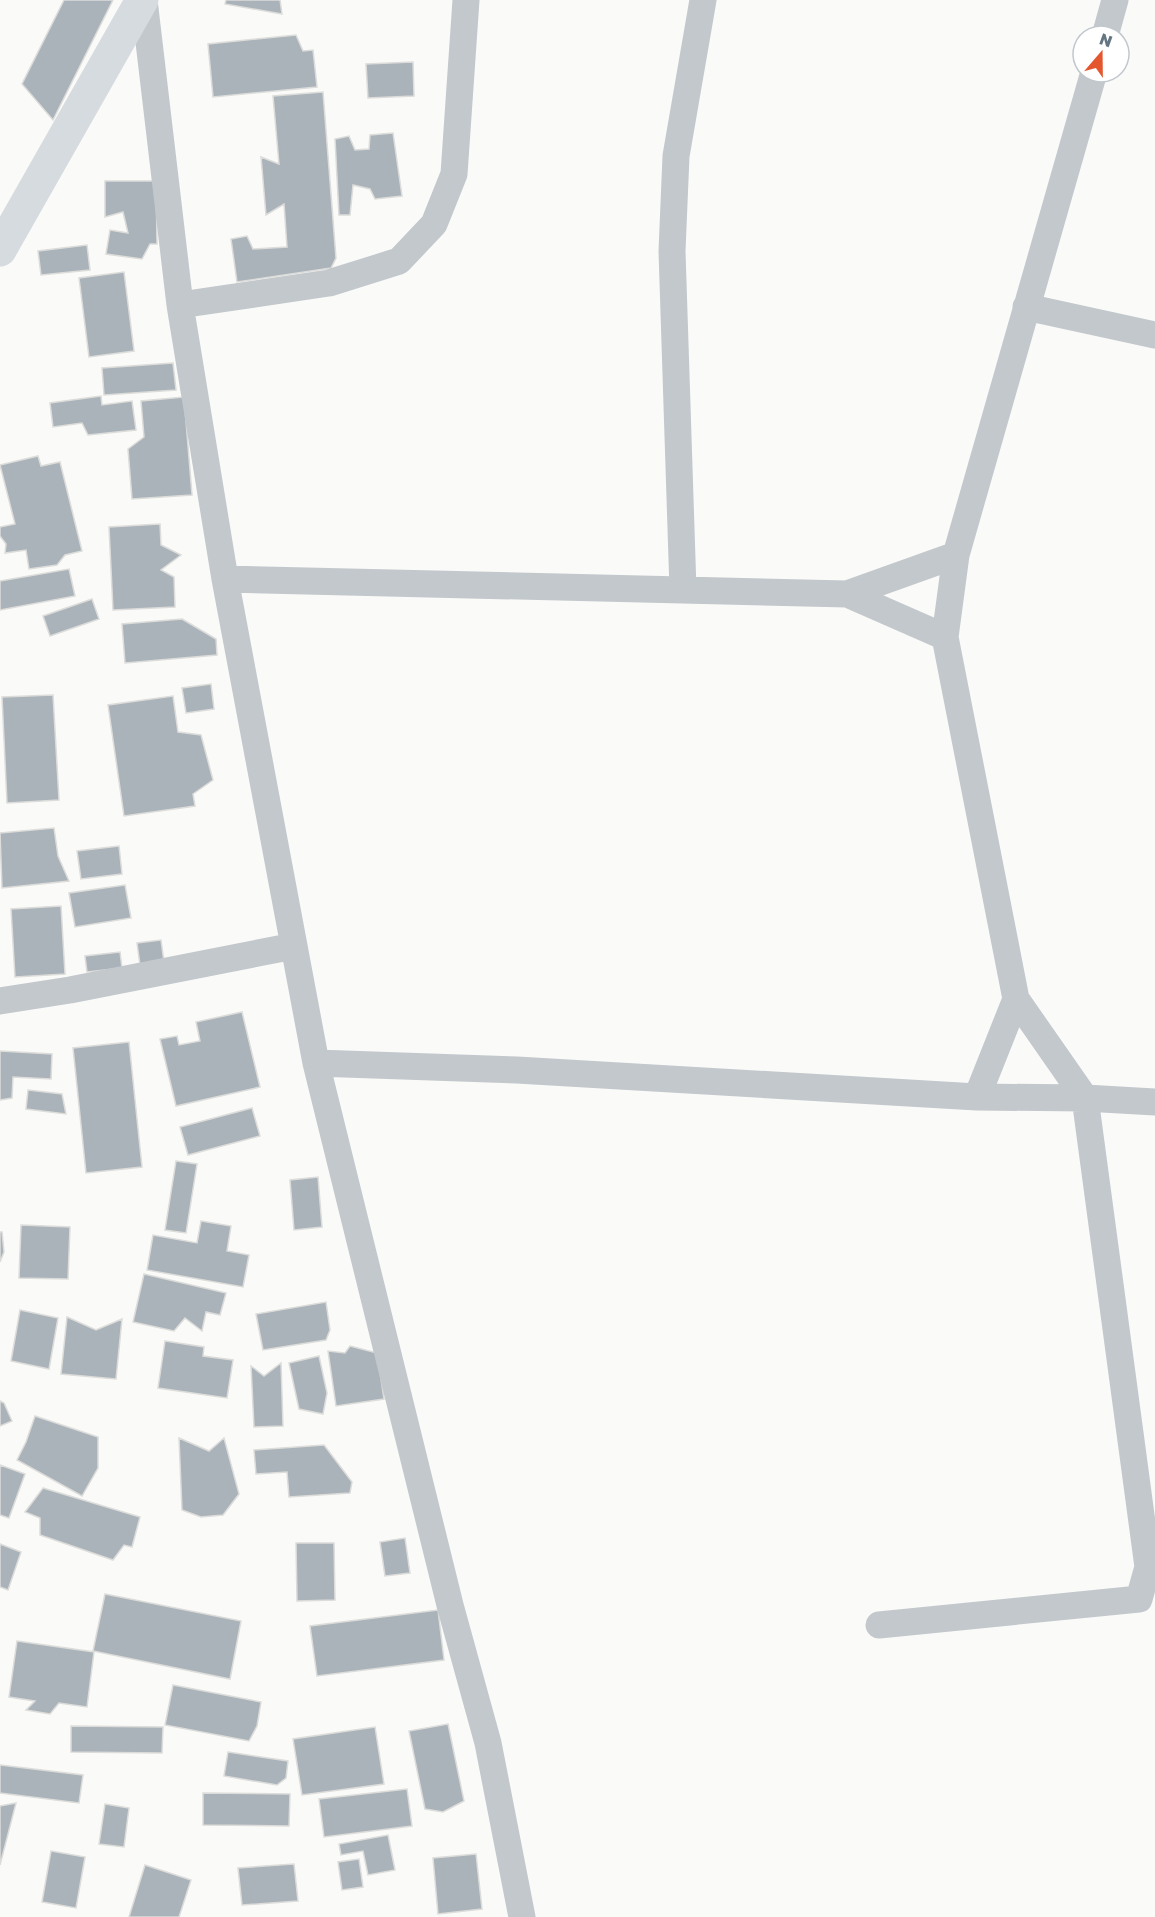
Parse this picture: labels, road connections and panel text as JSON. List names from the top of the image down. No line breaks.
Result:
{"north":"top"}
